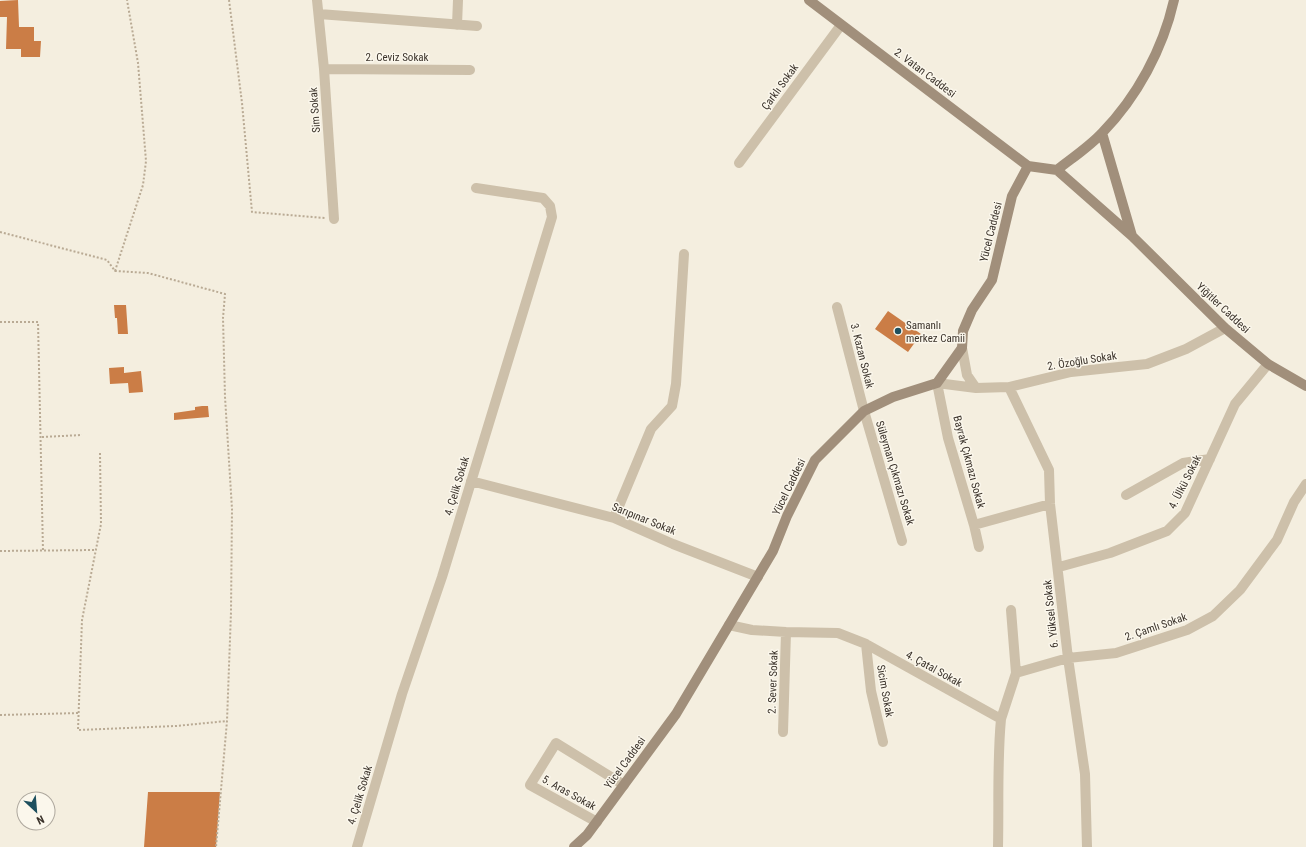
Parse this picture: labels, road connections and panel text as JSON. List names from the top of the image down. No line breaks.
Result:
{"streets":{"main road":["2. Vatan Caddesi","Yücel Caddesi","Yiğitler Caddesi"],"street":["2. Ceviz Sokak","Çarklı Sokak","Sim Sokak","3. Kazan Sokak","2. Özoğlu Sokak","Bayrak Çıkmazı Sokak","Süleyman Çıkmazı Sokak","4. Ülkü Sokak","4. Çelik Sokak","Sarıpınar Sokak","6. Yüksel Sokak","2. Çamlı Sokak","4. Çatal Sokak","2. Sever Sokak","Sicim Sokak","5. Aras Sokak"]},"crossings":[["2. Ceviz Sokak","Sim Sokak"],["2. Vatan Caddesi","Çarklı Sokak"],["2. Vatan Caddesi","Yücel Caddesi"],["Yücel Caddesi","3. Kazan Sokak"],["Yücel Caddesi","2. Özoğlu Sokak"],["Yücel Caddesi","Bayrak Çıkmazı Sokak"],["Yücel Caddesi","Süleyman Çıkmazı Sokak"],["Yücel Caddesi","Sarıpınar Sokak"],["Yücel Caddesi","4. Çatal Sokak"],["Yücel Caddesi","5. Aras Sokak"],["Yiğitler Caddesi","2. Özoğlu Sokak"],["Yiğitler Caddesi","4. Ülkü Sokak"],["3. Kazan Sokak","Süleyman Çıkmazı Sokak"],["2. Özoğlu Sokak","Bayrak Çıkmazı Sokak"],["2. Özoğlu Sokak","6. Yüksel Sokak"],["4. Ülkü Sokak","6. Yüksel Sokak"],["4. Çelik Sokak","Sarıpınar Sokak"],["6. Yüksel Sokak","2. Çamlı Sokak"],["4. Çatal Sokak","2. Sever Sokak"],["4. Çatal Sokak","Sicim Sokak"]],"places":["Samanlı merkez Camii"],"north":"bottom right"}
